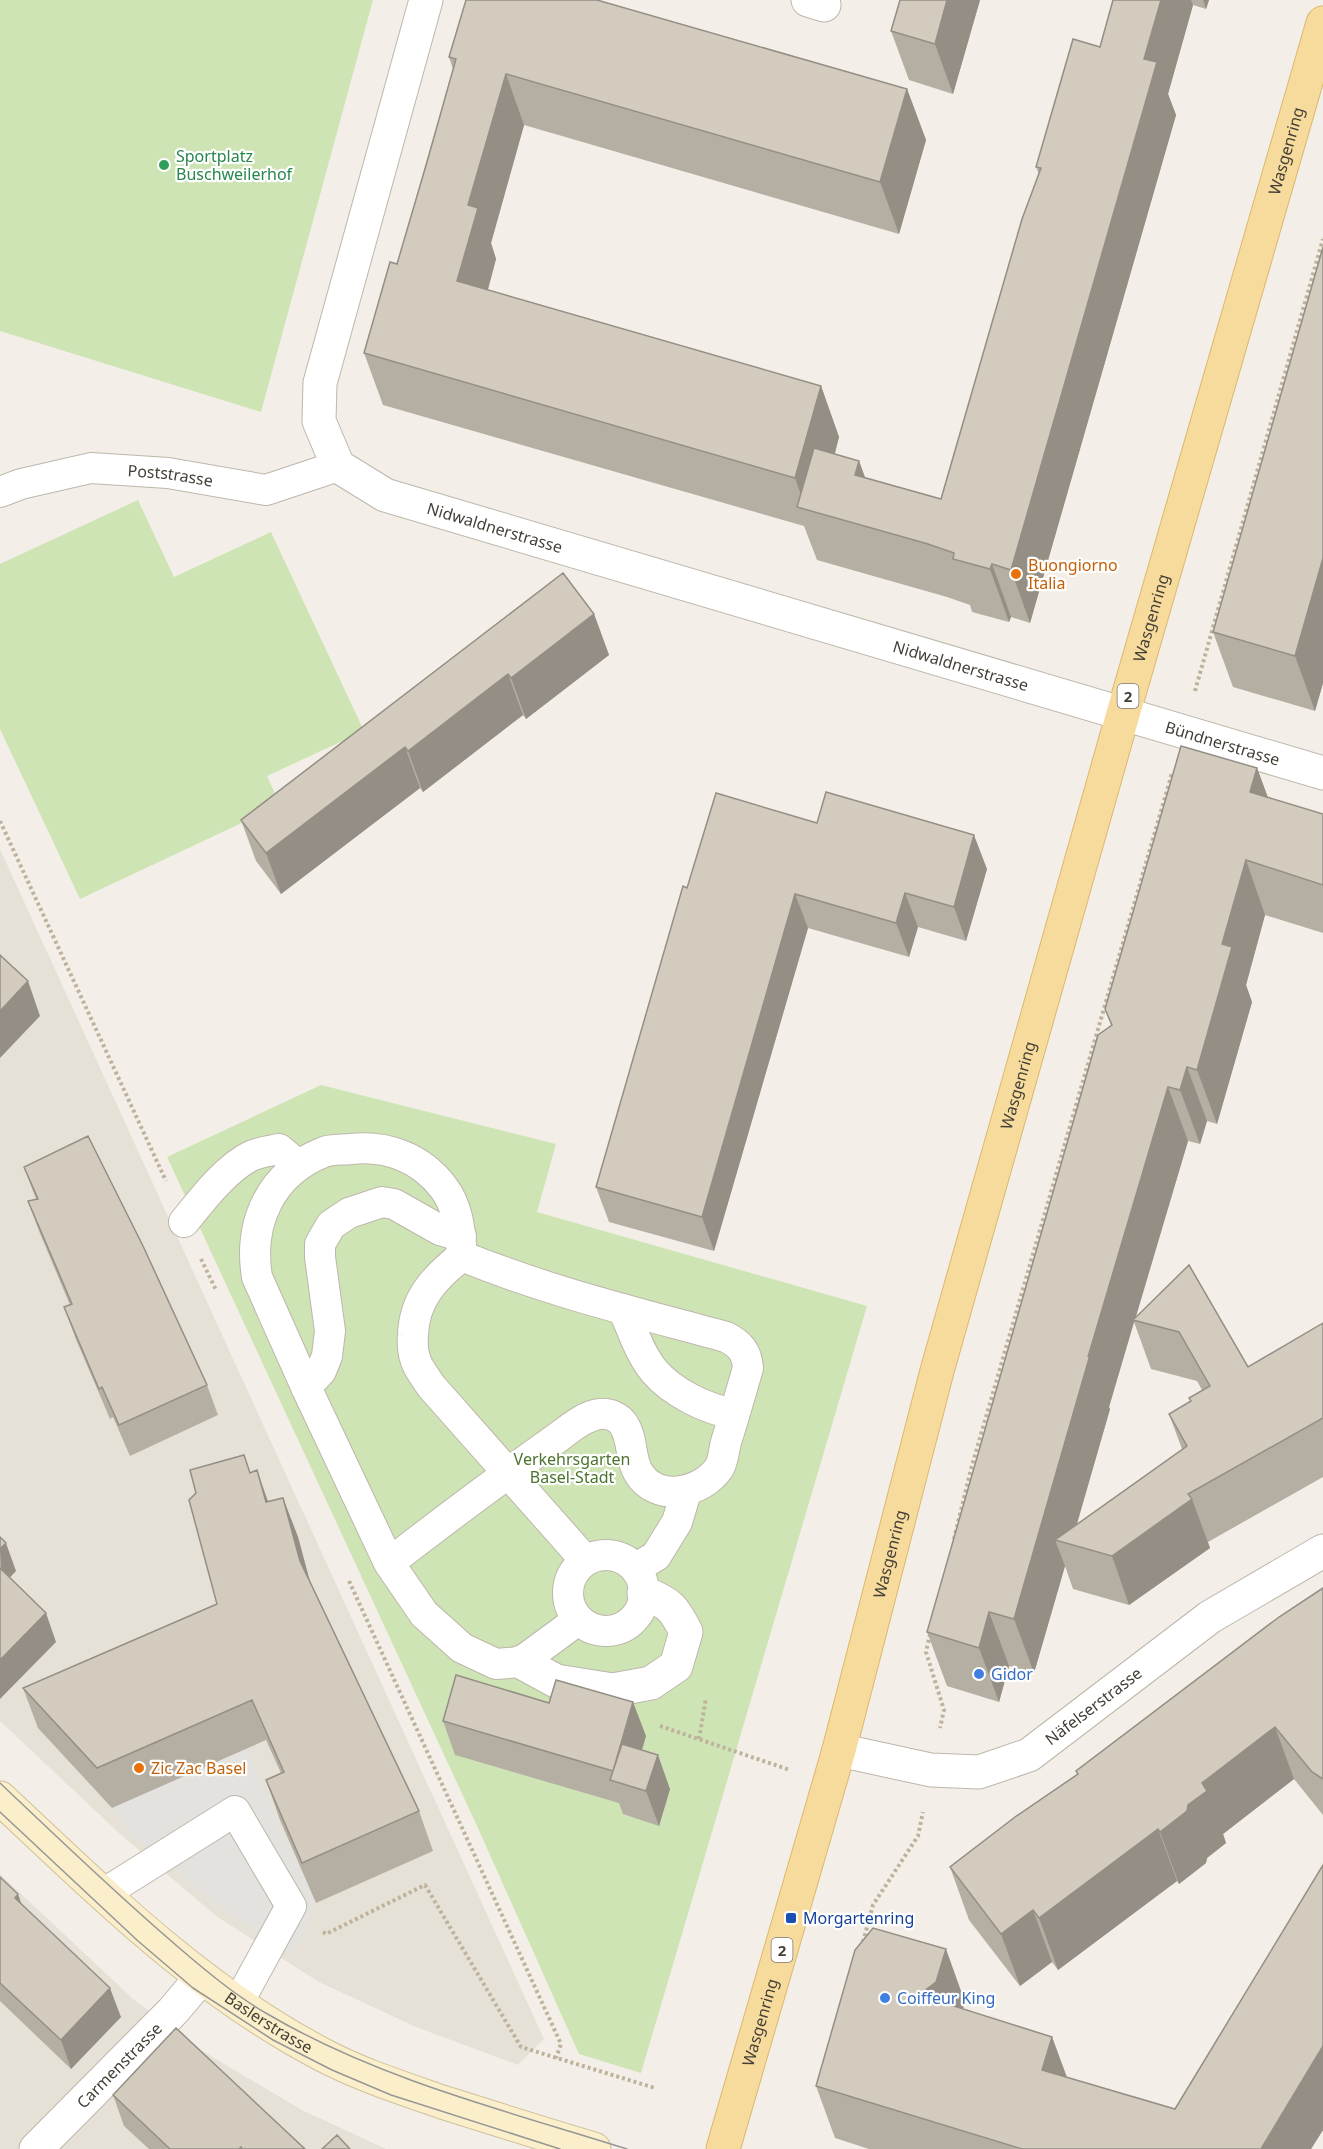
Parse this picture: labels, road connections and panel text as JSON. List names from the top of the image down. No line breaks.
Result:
{"streets":{"main road":["Wasgenring","2","Baslerstrasse"],"street":["Nidwaldnerstrasse","Bündnerstrasse","Näfelserstrasse","Carmenstrasse"],"lane":["Poststrasse"]},"crossings":[["Wasgenring","Nidwaldnerstrasse"],["Wasgenring","Bündnerstrasse"],["Wasgenring","Näfelserstrasse"],["Poststrasse","Nidwaldnerstrasse"],["Nidwaldnerstrasse","Bündnerstrasse"],["Baslerstrasse","Carmenstrasse"]],"parks":["Verkehrsgarten Basel-Stadt"],"places":{"other":["Sportplatz Buschweilerhof","Buongiorno Italia","Gidor","Zic Zac Basel","Coiffeur King"],"transit":["Morgartenring"]}}
